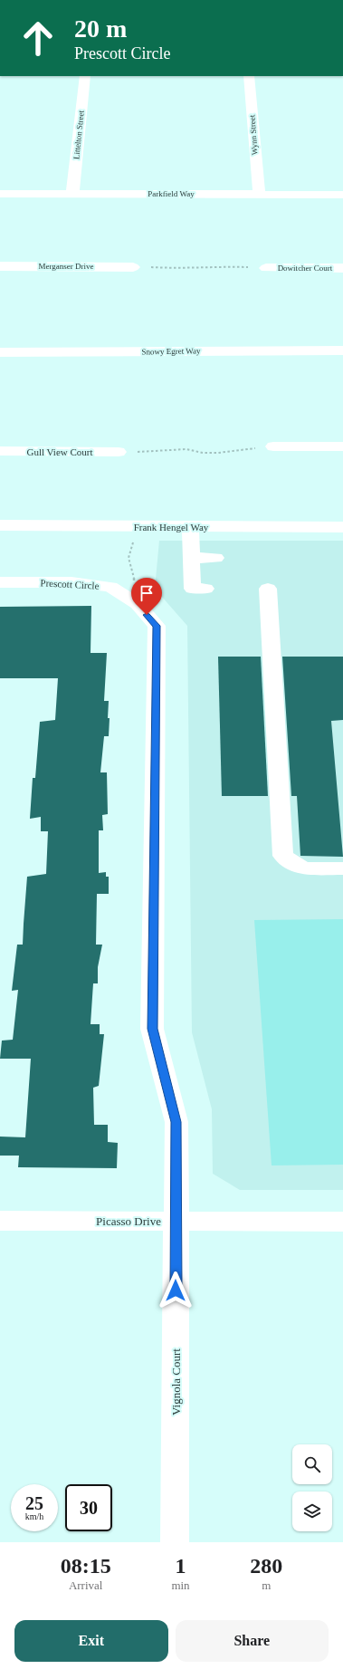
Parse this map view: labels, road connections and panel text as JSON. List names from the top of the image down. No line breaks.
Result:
{"streets":{"street":["Littelton Street","Wynn Street","Parkfield Way","Merganser Drive","Dowitcher Court","Snowy Egret Way","Gull View Court","Frank Hengel Way","Prescott Circle","Picasso Drive","Vignola Court"]},"crossings":[["Littelton Street","Parkfield Way"],["Wynn Street","Parkfield Way"],["Prescott Circle","Picasso Drive"],["Prescott Circle","Vignola Court"],["Picasso Drive","Vignola Court"]],"page":{"turn":["20 m","Prescott Circle"],"speed":"25 km/h","limit":"30","eta":["08:15","Arrival","1","min","280","m"],"buttons":["Exit","Share"]}}
